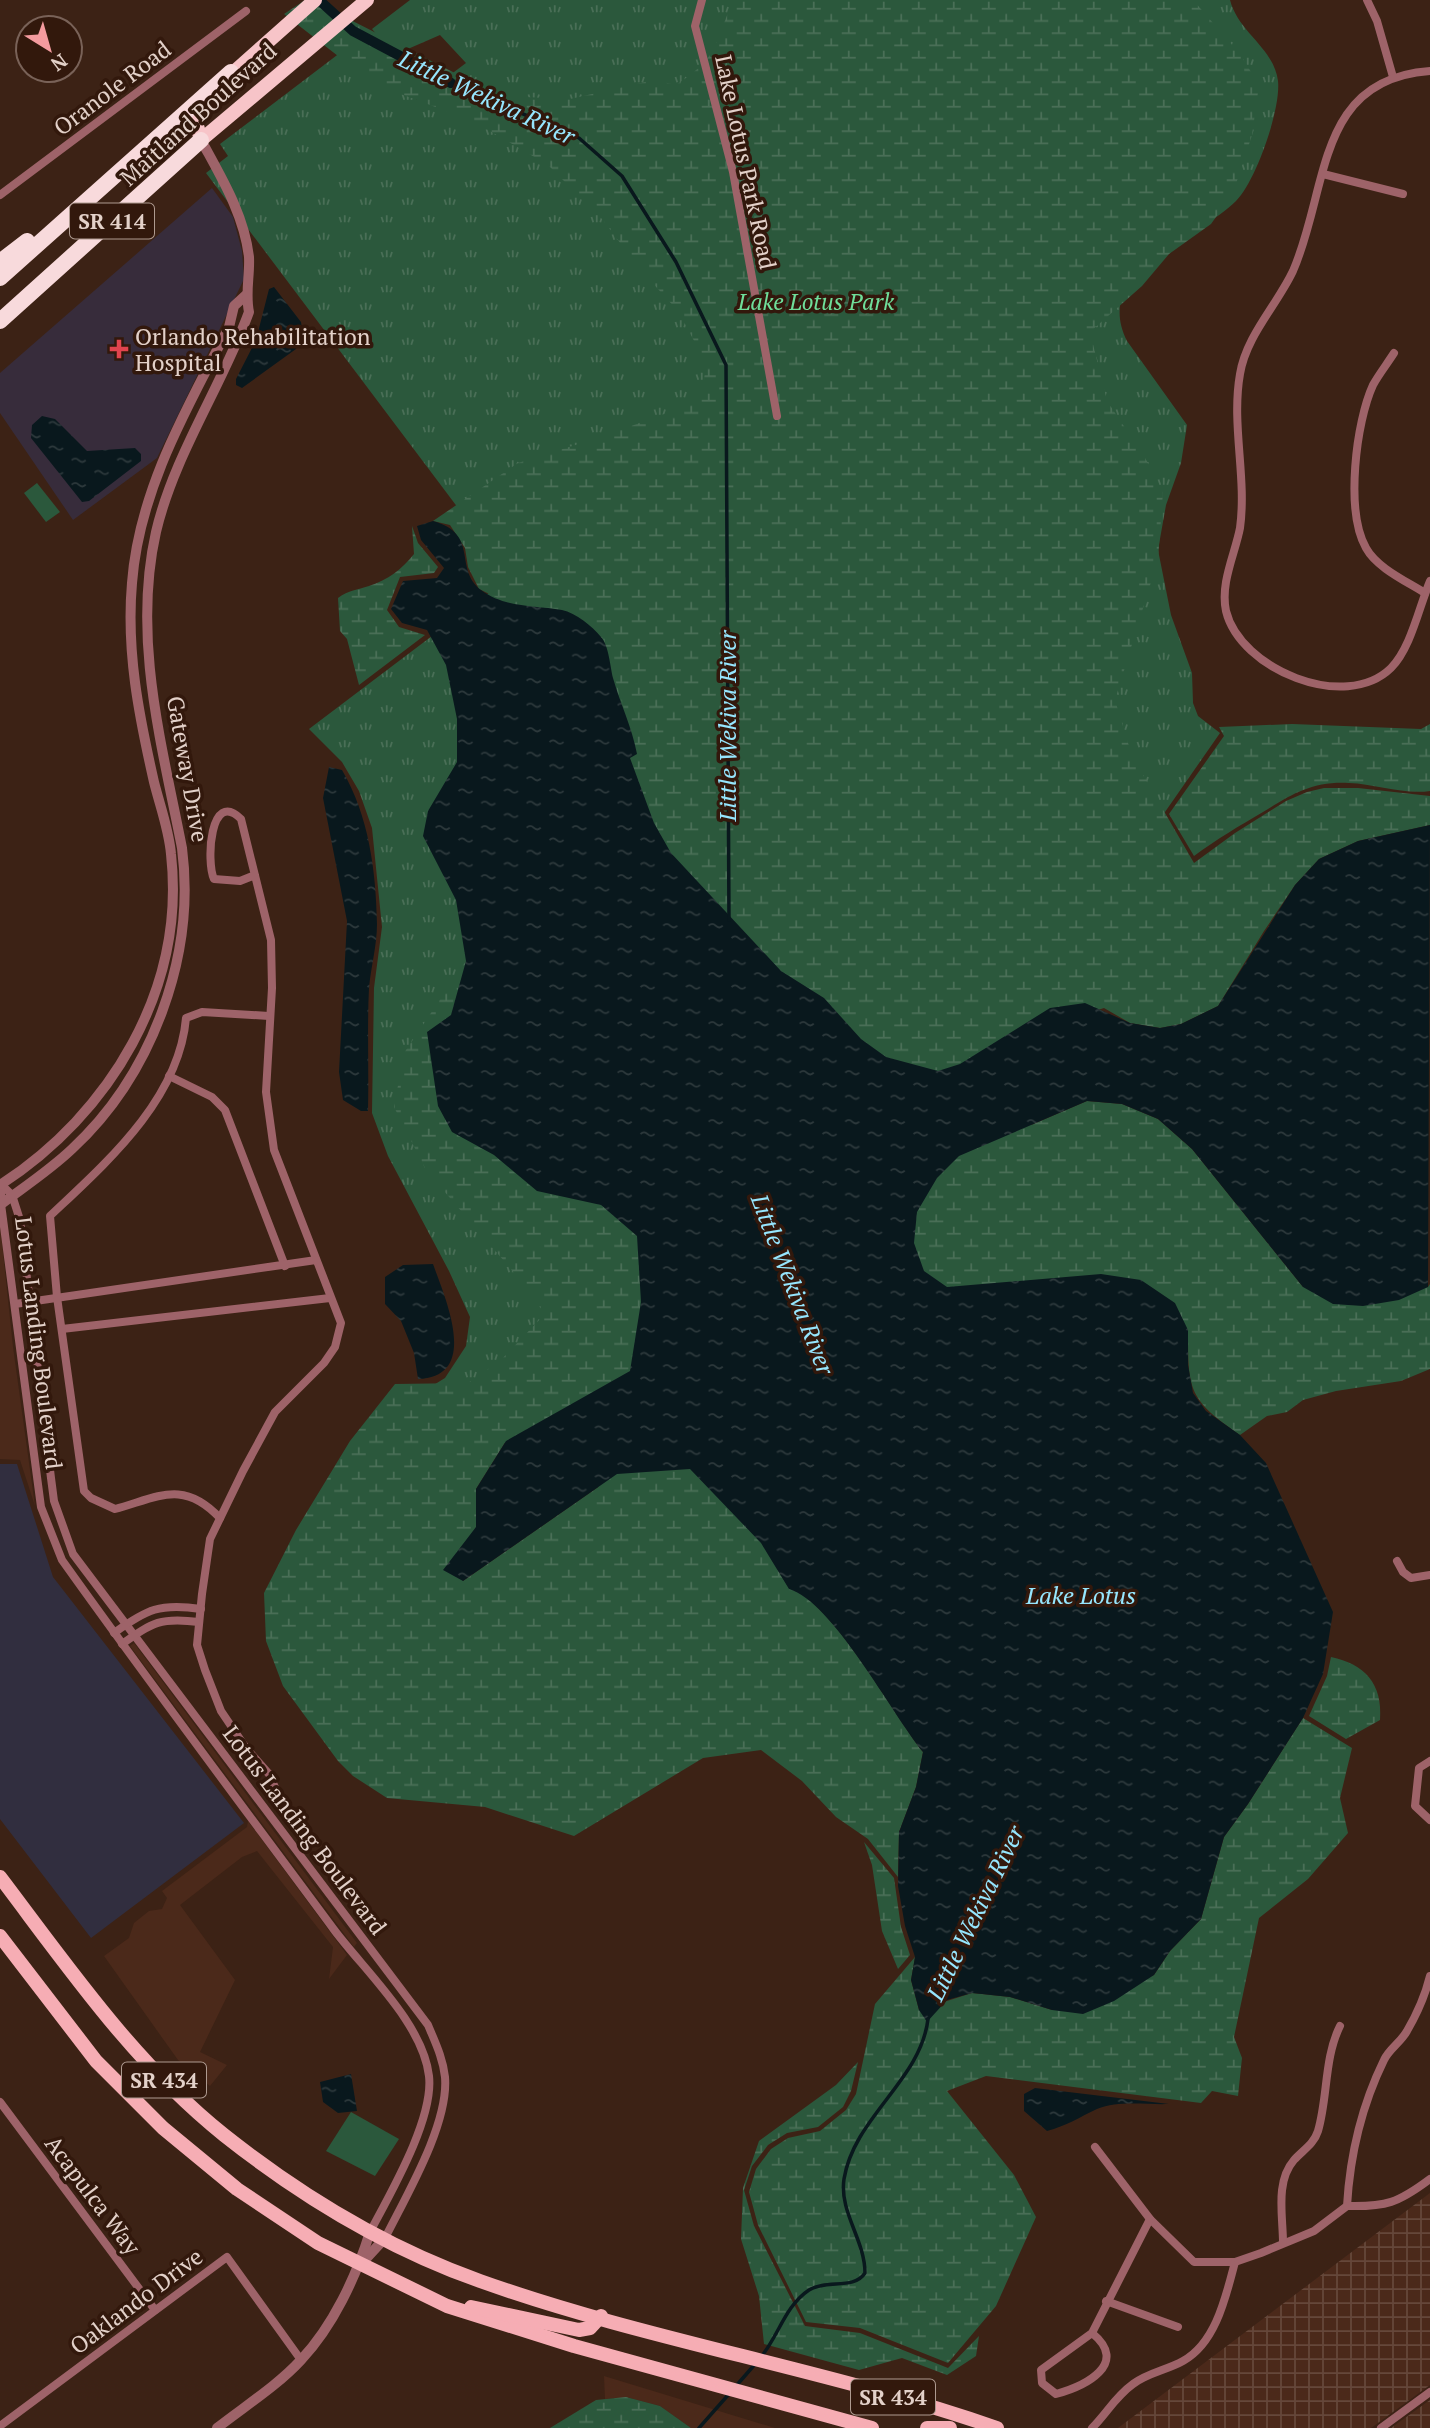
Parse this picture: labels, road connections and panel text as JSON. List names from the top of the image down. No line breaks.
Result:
{"streets":{"highway":["Maitland Boulevard","SR 414"],"main road":["SR 434"],"street":["Oranole Road","Lake Lotus Park Road","Gateway Drive","Lotus Landing Boulevard","Acapulca Way","Oaklando Drive"]},"crossings":[["Maitland Boulevard","Gateway Drive"],["Gateway Drive","Lotus Landing Boulevard"],["Lotus Landing Boulevard","SR 434"],["Acapulca Way","Oaklando Drive"]],"water":["Little Wekiva River","Lake Lotus"],"parks":["Lake Lotus Park"],"places":{"health":["Orlando Rehabilitation Hospital"]},"north":"bottom right"}
